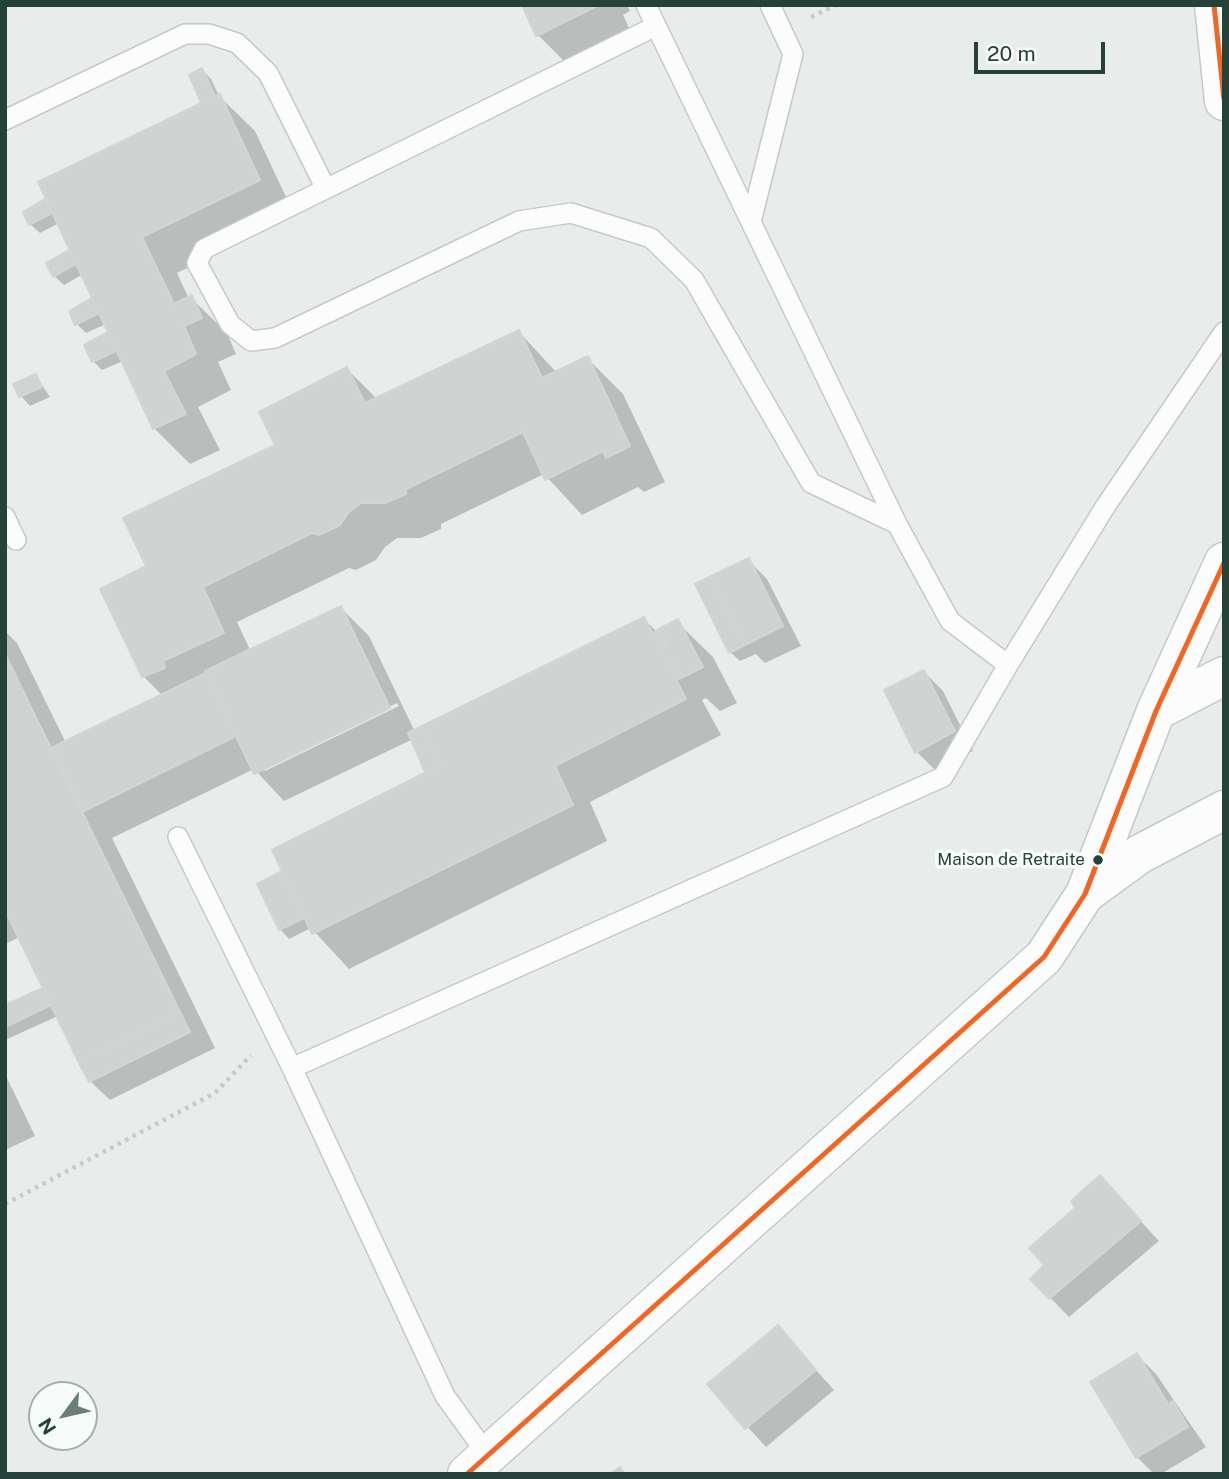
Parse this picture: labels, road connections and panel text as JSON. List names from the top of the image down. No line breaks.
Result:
{"places":["Maison de Retraite"],"scale_bar":"20 m","north":"bottom left"}
